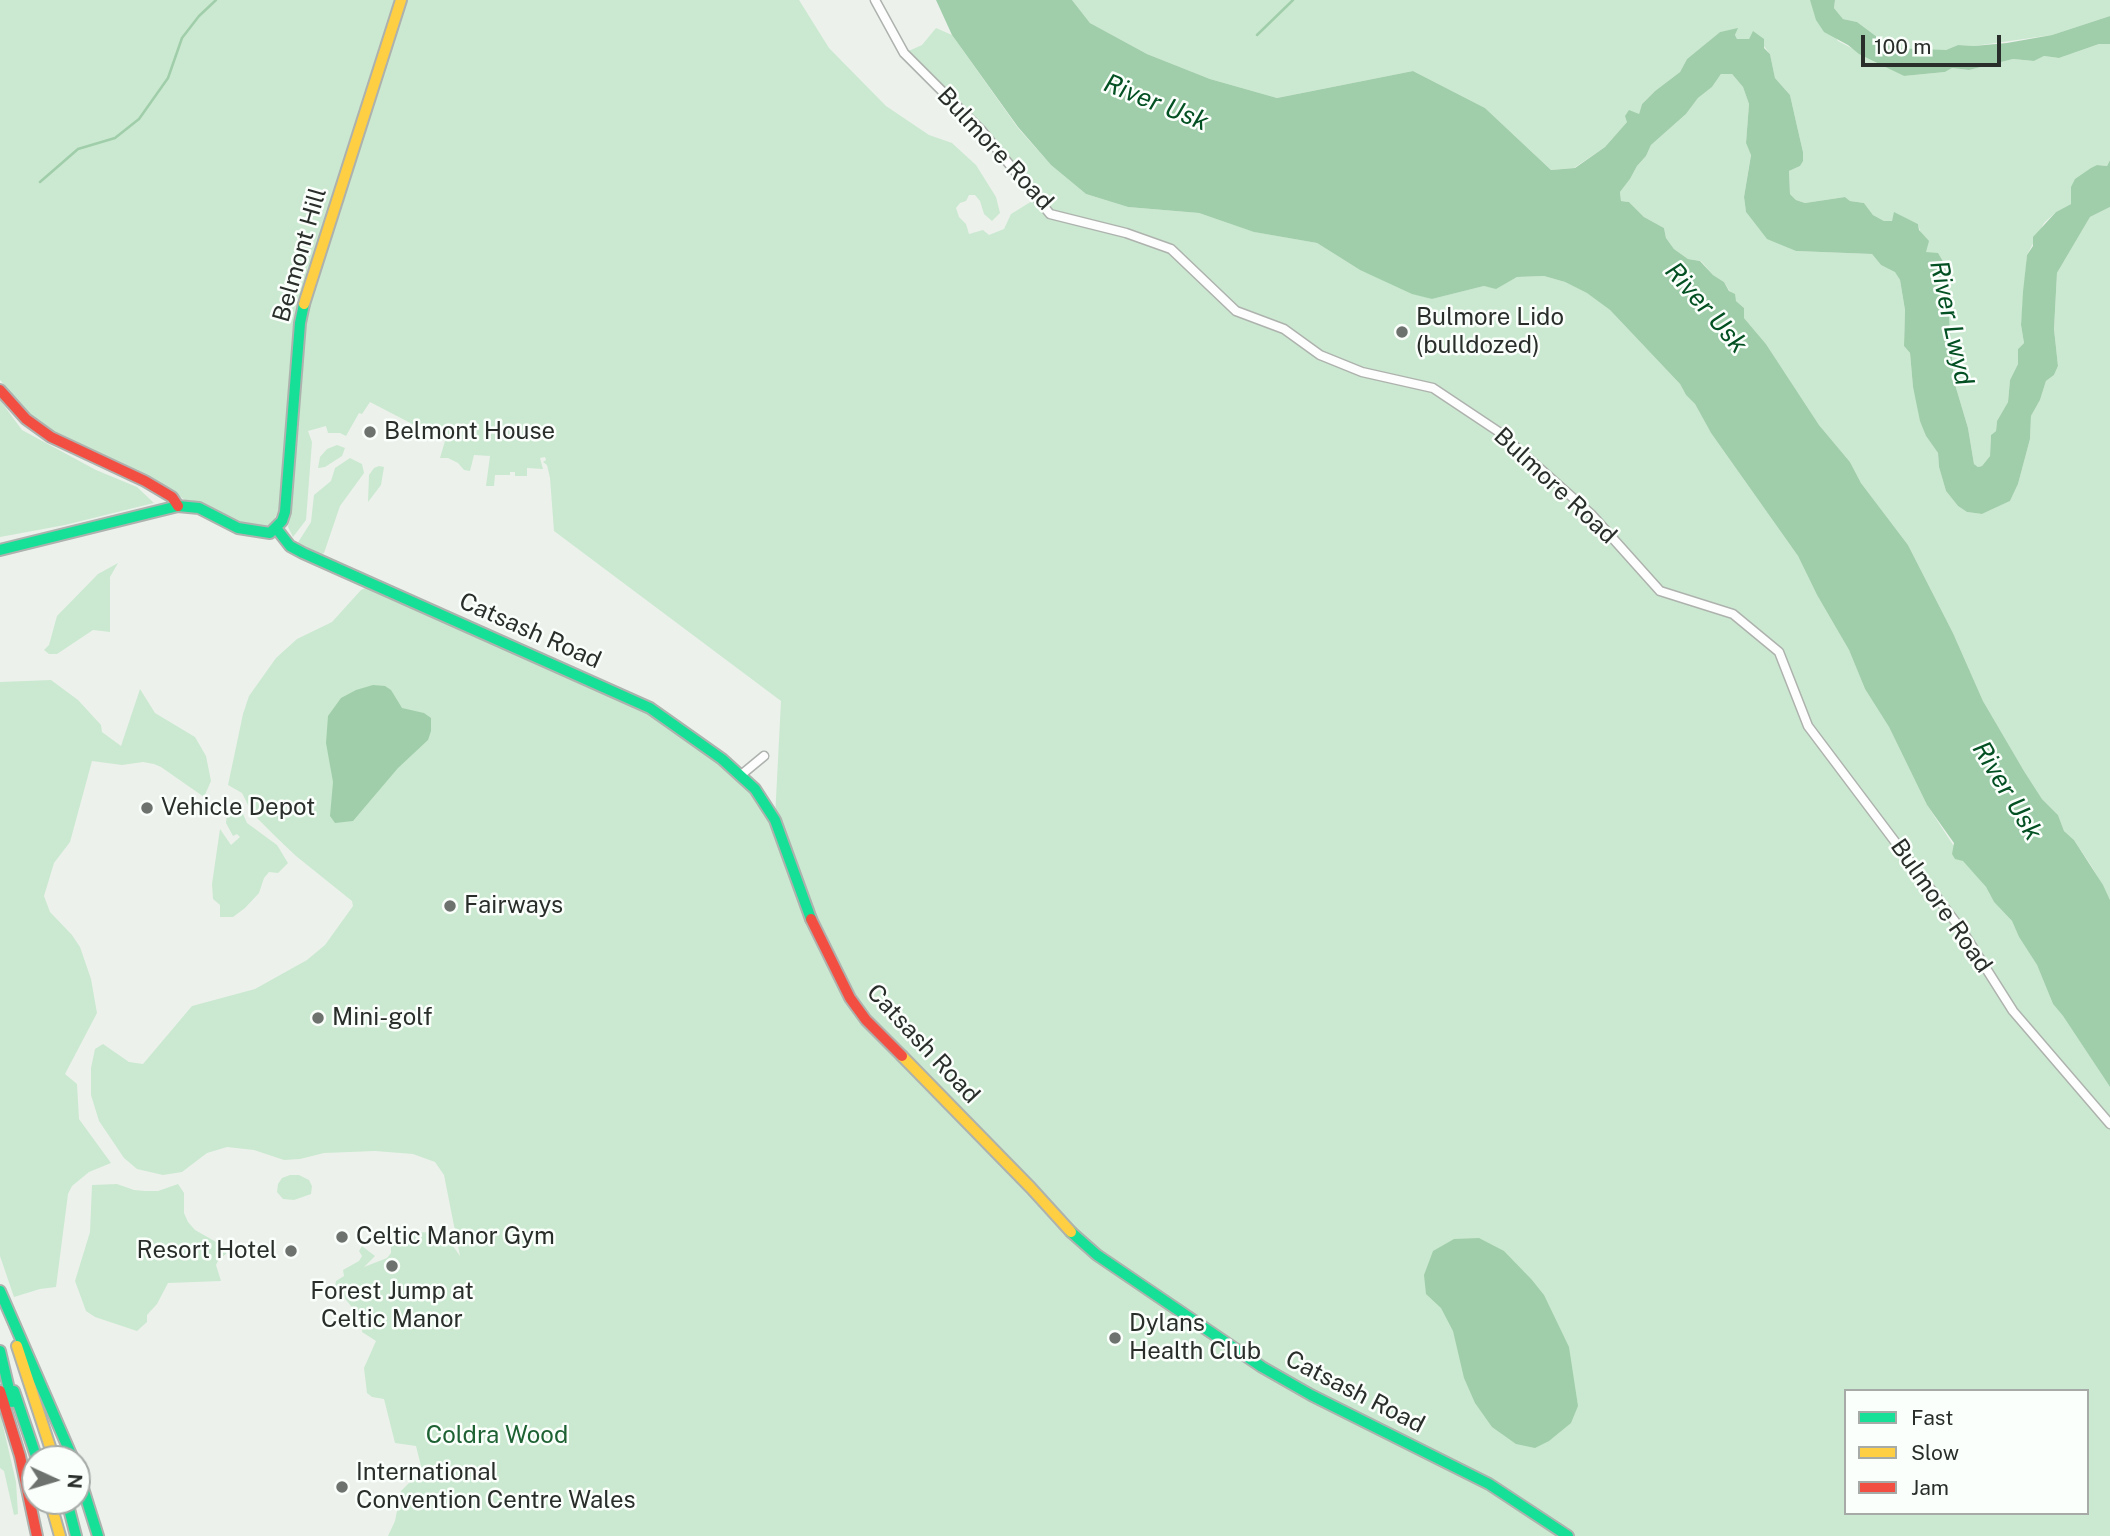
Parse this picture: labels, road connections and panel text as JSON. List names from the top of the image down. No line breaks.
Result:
{"streets":{"main road":["Belmont Hill","Catsash Road"],"street":["Bulmore Road"]},"crossings":[["Belmont Hill","Catsash Road"]],"water":["River Usk","River Lwyd"],"parks":["Coldra Wood"],"places":["Bulmore Lido (bulldozed)","Belmont House","Vehicle Depot","Fairways","Mini-golf","Celtic Manor Gym","Resort Hotel","Forest Jump at Celtic Manor","Dylans Health Club","International Convention Centre Wales"],"legend":["Fast","Slow","Jam"],"scale_bar":"100 m","north":"right"}
